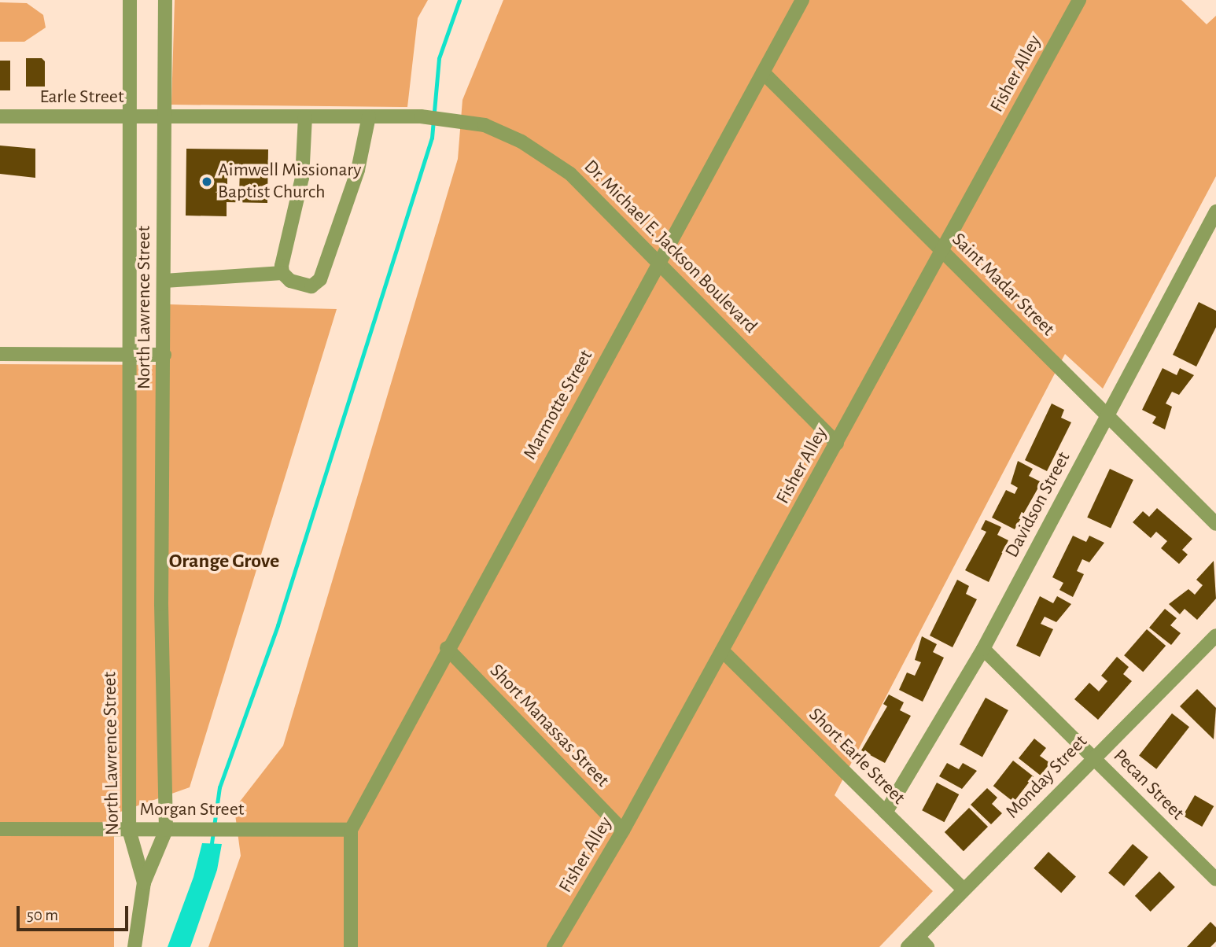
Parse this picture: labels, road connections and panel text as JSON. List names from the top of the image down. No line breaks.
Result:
{"streets":{"street":["Fisher Alley","Earle Street","Dr. Michael E. Jackson Boulevard","Saint Madar Street","North Lawrence Street","Marmotte Street","Davidson Street","Short Manassas Street","Short Earle Street","Monday Street","Pecan Street","Morgan Street"]},"crossings":[["Fisher Alley","Dr. Michael E. Jackson Boulevard"],["Fisher Alley","Saint Madar Street"],["Fisher Alley","Short Manassas Street"],["Fisher Alley","Short Earle Street"],["Earle Street","North Lawrence Street"],["Dr. Michael E. Jackson Boulevard","Marmotte Street"],["Saint Madar Street","Marmotte Street"],["Saint Madar Street","Davidson Street"],["North Lawrence Street","Morgan Street"],["Marmotte Street","Short Manassas Street"],["Marmotte Street","Morgan Street"],["Davidson Street","Short Earle Street"],["Davidson Street","Pecan Street"],["Short Earle Street","Monday Street"],["Monday Street","Pecan Street"]],"districts":["Orange Grove"],"places":["Aimwell Missionary Baptist Church"],"scale_bar":"50 m"}
